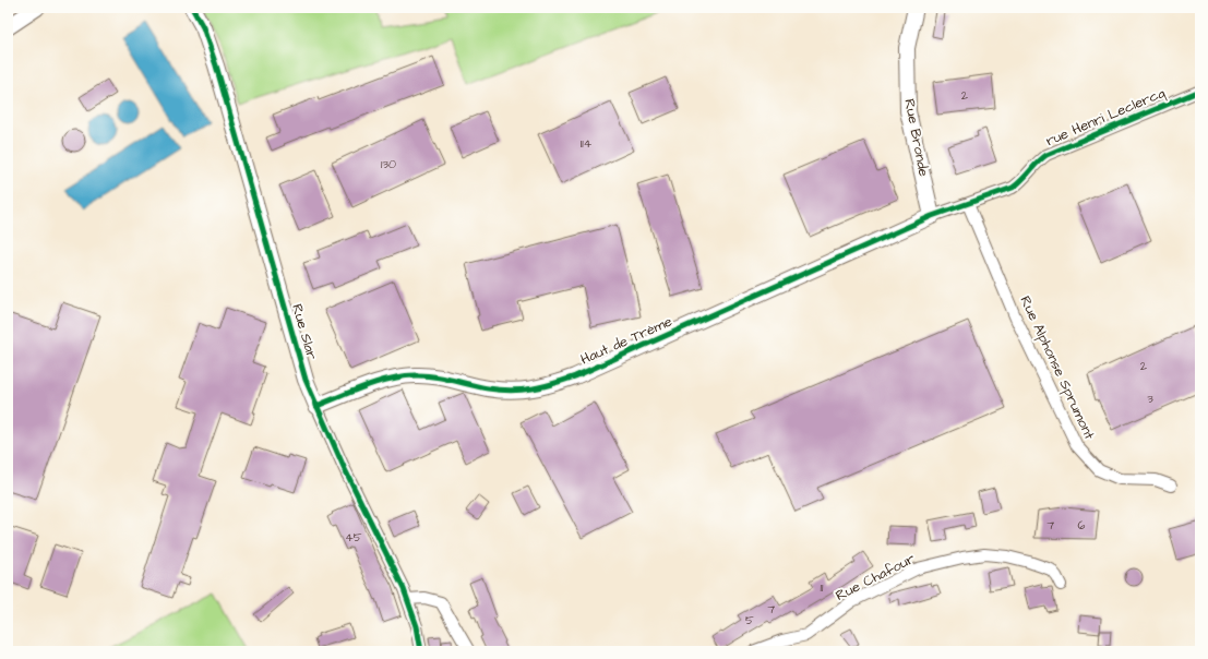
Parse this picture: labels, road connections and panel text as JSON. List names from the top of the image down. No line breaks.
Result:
{"streets":{"street":["rue Henri Leclercq","Rue Bronde","Rue Slar","Haut de Trème","Rue Alphonse Sprumont","Rue Chafour"]},"crossings":[["rue Henri Leclercq","Rue Bronde"],["rue Henri Leclercq","Haut de Trème"],["rue Henri Leclercq","Rue Alphonse Sprumont"],["Rue Bronde","Haut de Trème"],["Rue Slar","Haut de Trème"]],"house_numbers":["2","114","130","2","3","7","6","45","11","7","5"]}
